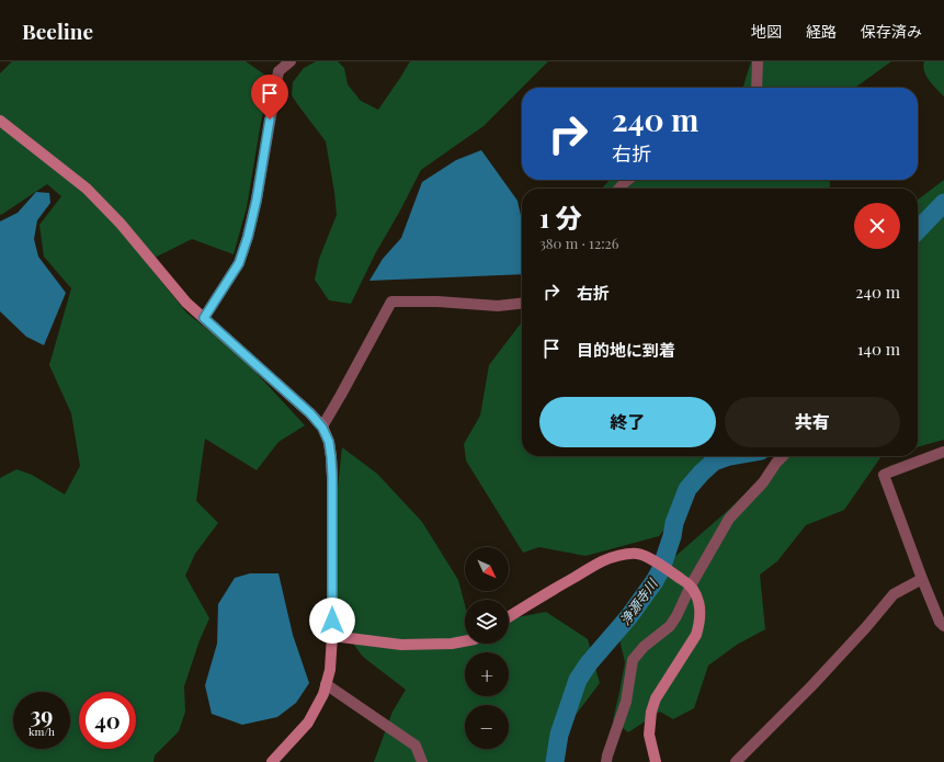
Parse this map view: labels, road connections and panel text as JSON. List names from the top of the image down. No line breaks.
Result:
{"water":["浄源寺川"],"north":"bottom right","page":{"header":"Beeline","nav":["地図","経路","保存済み"],"turn":["240 m","右折"],"heading":["1 分","380 m · 12:26"],"list":[{"name":"右折","value":"240 m"},{"name":"目的地に到着","value":"140 m"}],"buttons":["終了","共有"],"map_buttons":["+","−"],"speed":"39 km/h","limit":"40"}}
